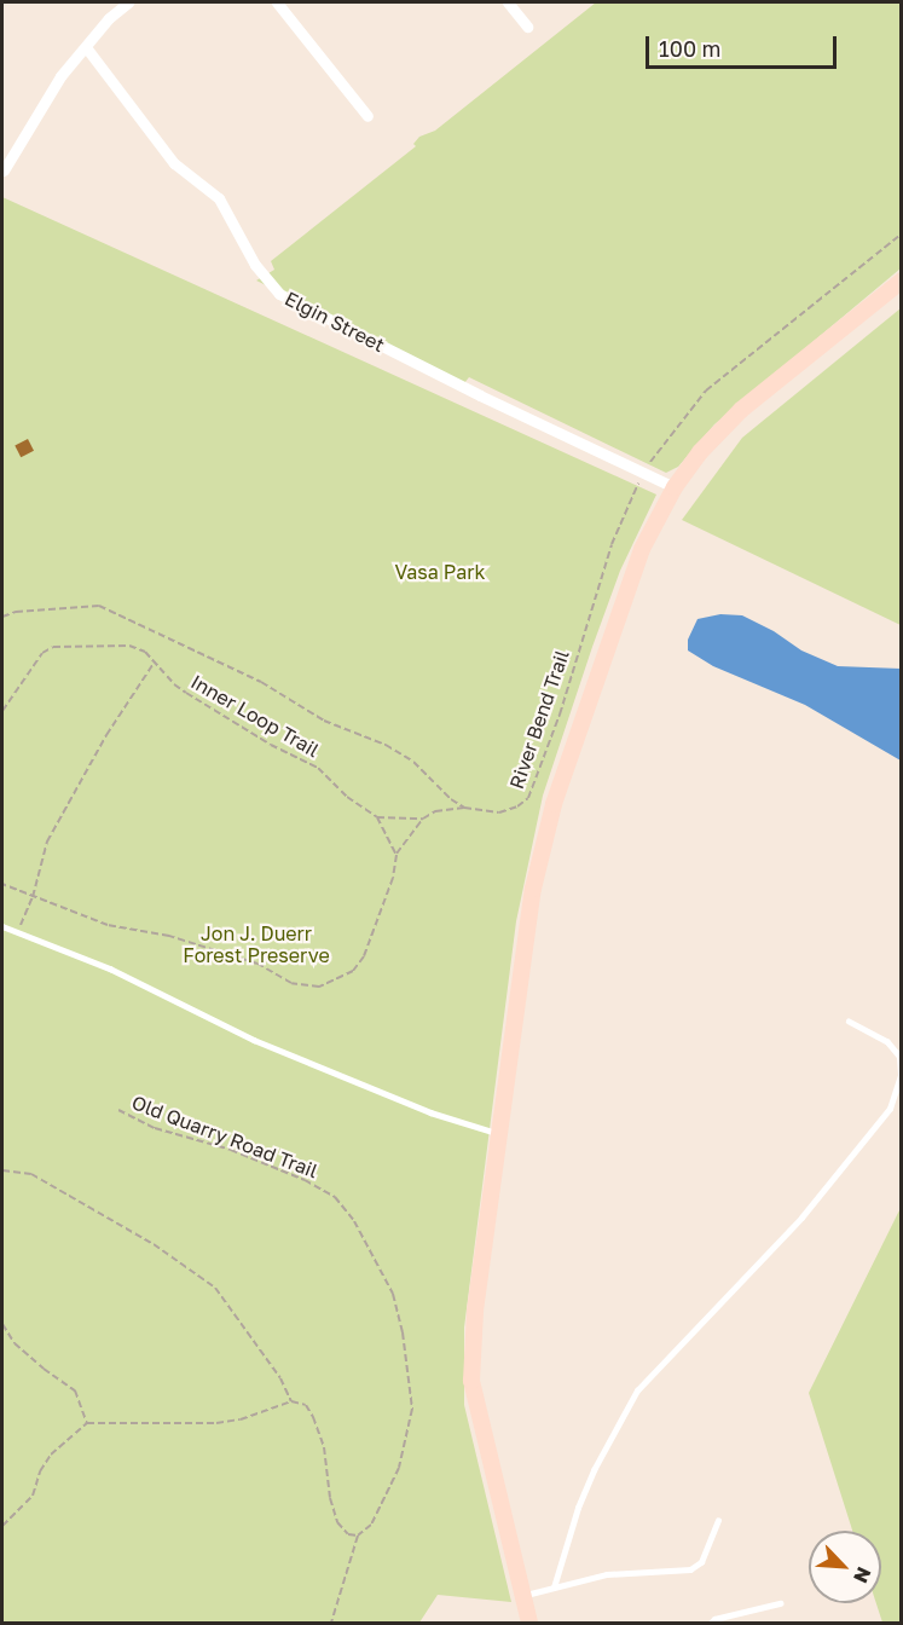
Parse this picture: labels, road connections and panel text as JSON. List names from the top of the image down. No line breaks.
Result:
{"streets":{"street":["Elgin Street"],"path":["Inner Loop Trail","River Bend Trail","Old Quarry Road Trail"]},"crossings":[["Elgin Street","River Bend Trail"]],"parks":["Vasa Park","Jon J. Duerr Forest Preserve"],"scale_bar":"100 m","north":"bottom right"}
